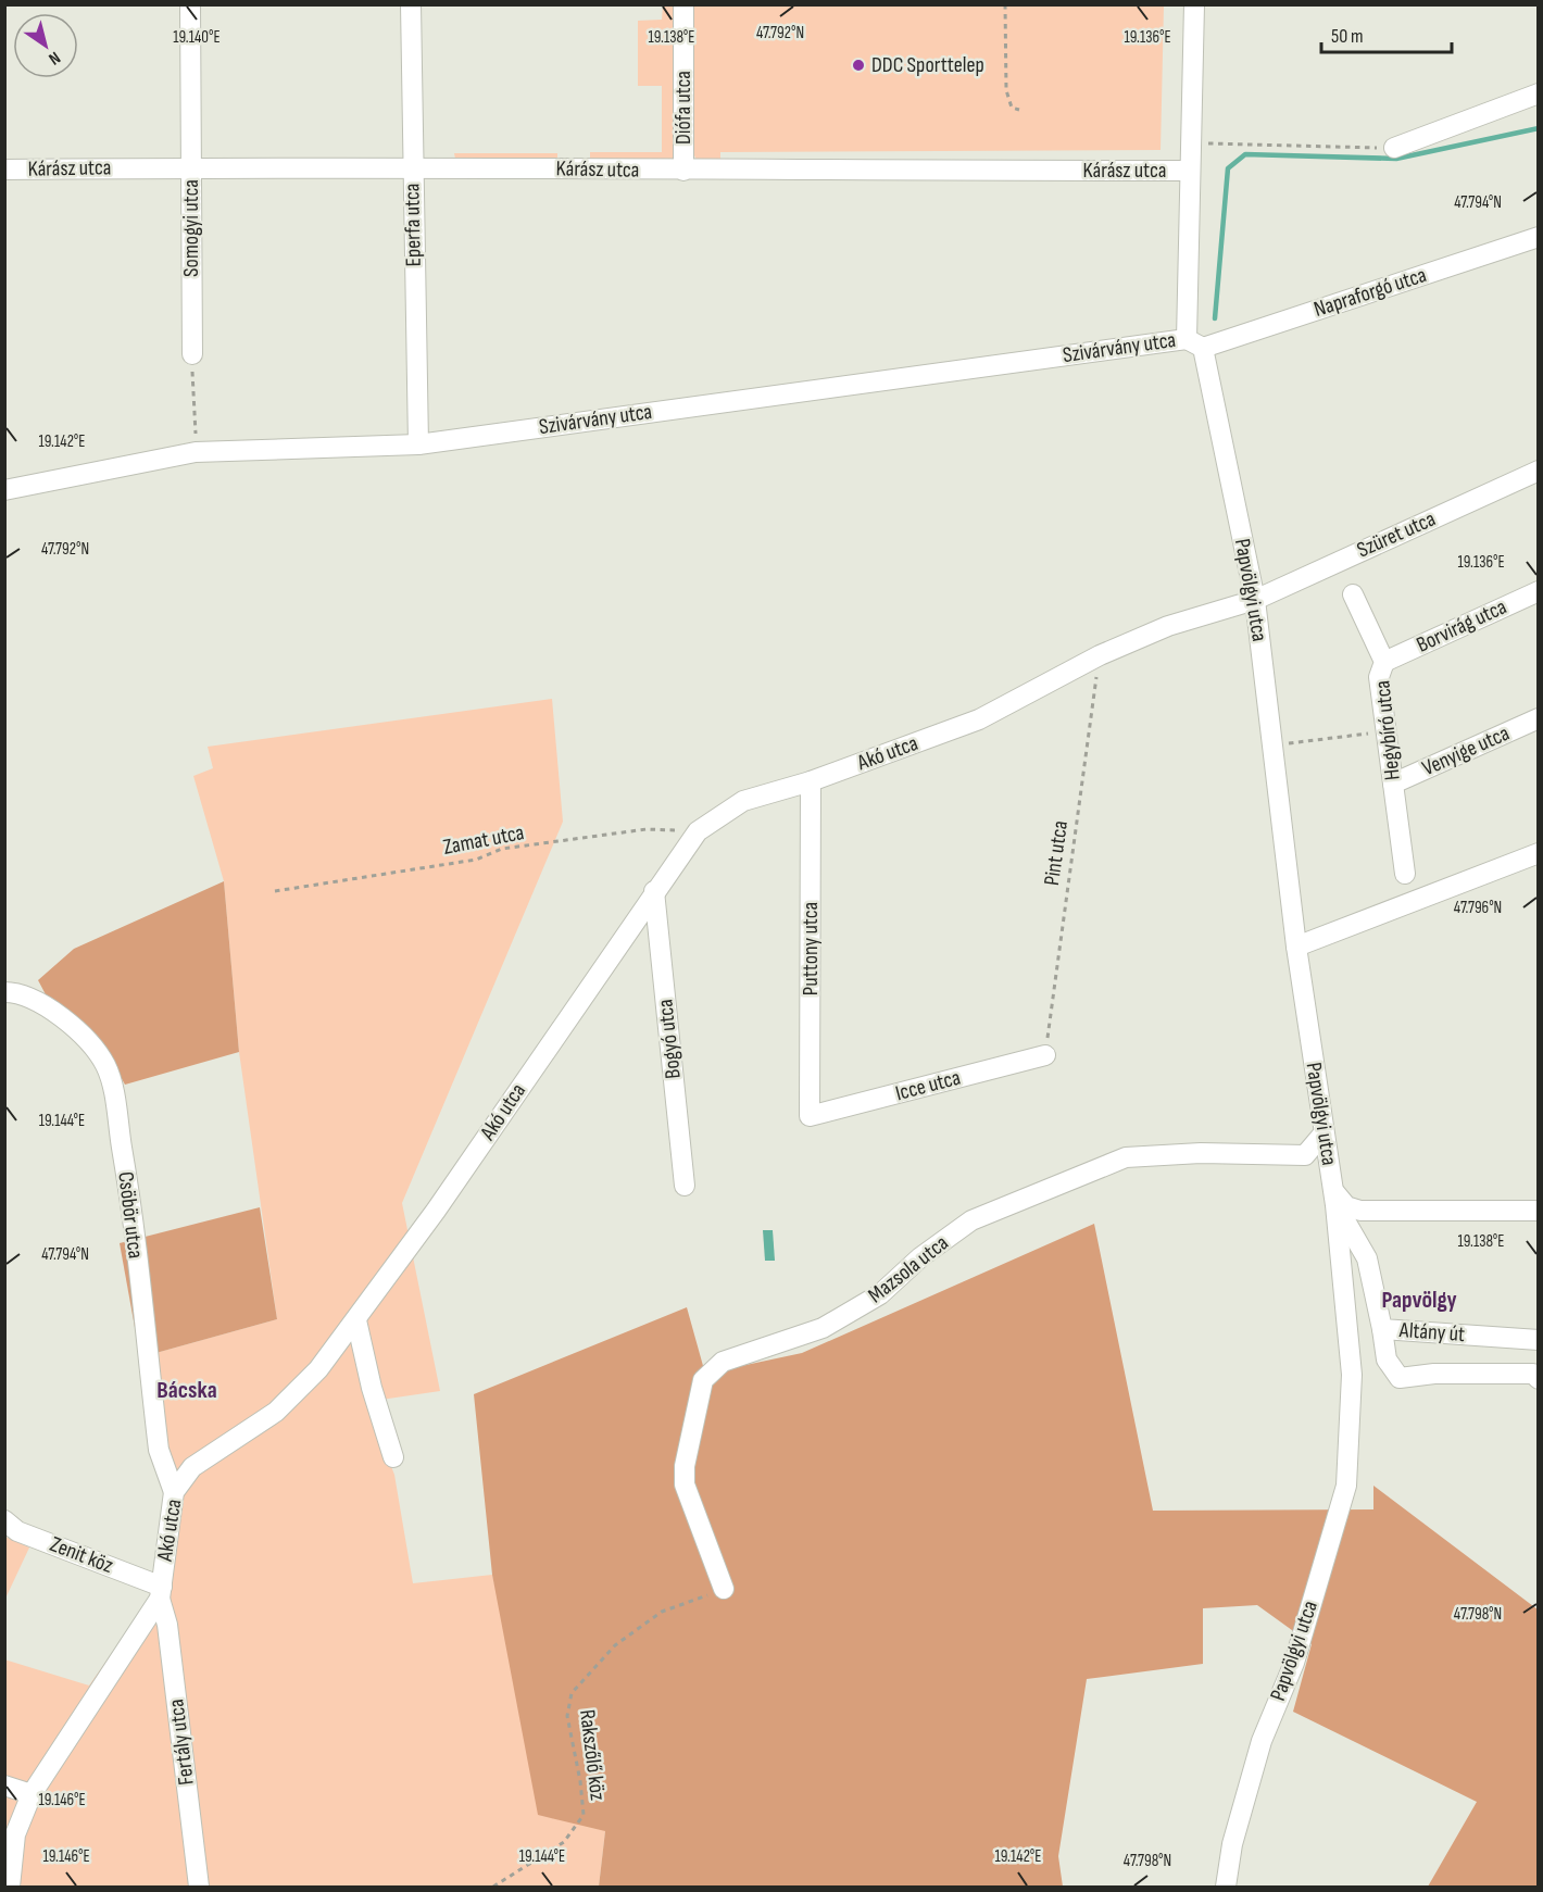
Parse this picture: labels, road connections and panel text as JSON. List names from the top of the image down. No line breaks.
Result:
{"streets":{"street":["Diófa utca","Kárász utca","Eperfa utca","Somogyi utca","Napraforgó utca","Szivárvány utca","Szüret utca","Papvölgyi utca","Borvirág utca","Hegybíró utca","Venyige utca","Akó utca","Puttony utca","Bogyó utca","Icce utca","Csöbör utca","Mazsola utca","Altány út","Zenit köz","Fertály utca"],"path":["Zamat utca","Pint utca","Rakszőlő köz"]},"crossings":[["Diófa utca","Kárász utca"],["Kárász utca","Eperfa utca"],["Kárász utca","Somogyi utca"],["Kárász utca","Papvölgyi utca"],["Eperfa utca","Szivárvány utca"],["Napraforgó utca","Szivárvány utca"],["Napraforgó utca","Papvölgyi utca"],["Szivárvány utca","Papvölgyi utca"],["Szüret utca","Papvölgyi utca"],["Szüret utca","Hegybíró utca"],["Szüret utca","Akó utca"],["Papvölgyi utca","Akó utca"],["Papvölgyi utca","Mazsola utca"],["Papvölgyi utca","Altány út"],["Borvirág utca","Hegybíró utca"],["Hegybíró utca","Venyige utca"],["Akó utca","Zamat utca"],["Akó utca","Pint utca"],["Akó utca","Puttony utca"],["Akó utca","Bogyó utca"],["Akó utca","Csöbör utca"],["Akó utca","Zenit köz"],["Akó utca","Fertály utca"],["Pint utca","Icce utca"],["Puttony utca","Icce utca"],["Mazsola utca","Rakszőlő köz"],["Zenit köz","Fertály utca"]],"districts":["Papvölgy","Bácska"],"places":["DDC Sporttelep"],"scale_bar":"50 m","north":"bottom right","coordinates":["47.792°N","19.140°E","19.138°E","19.136°E","47.794°N","19.142°E","47.796°N","19.144°E","47.798°N","19.146°E"]}
